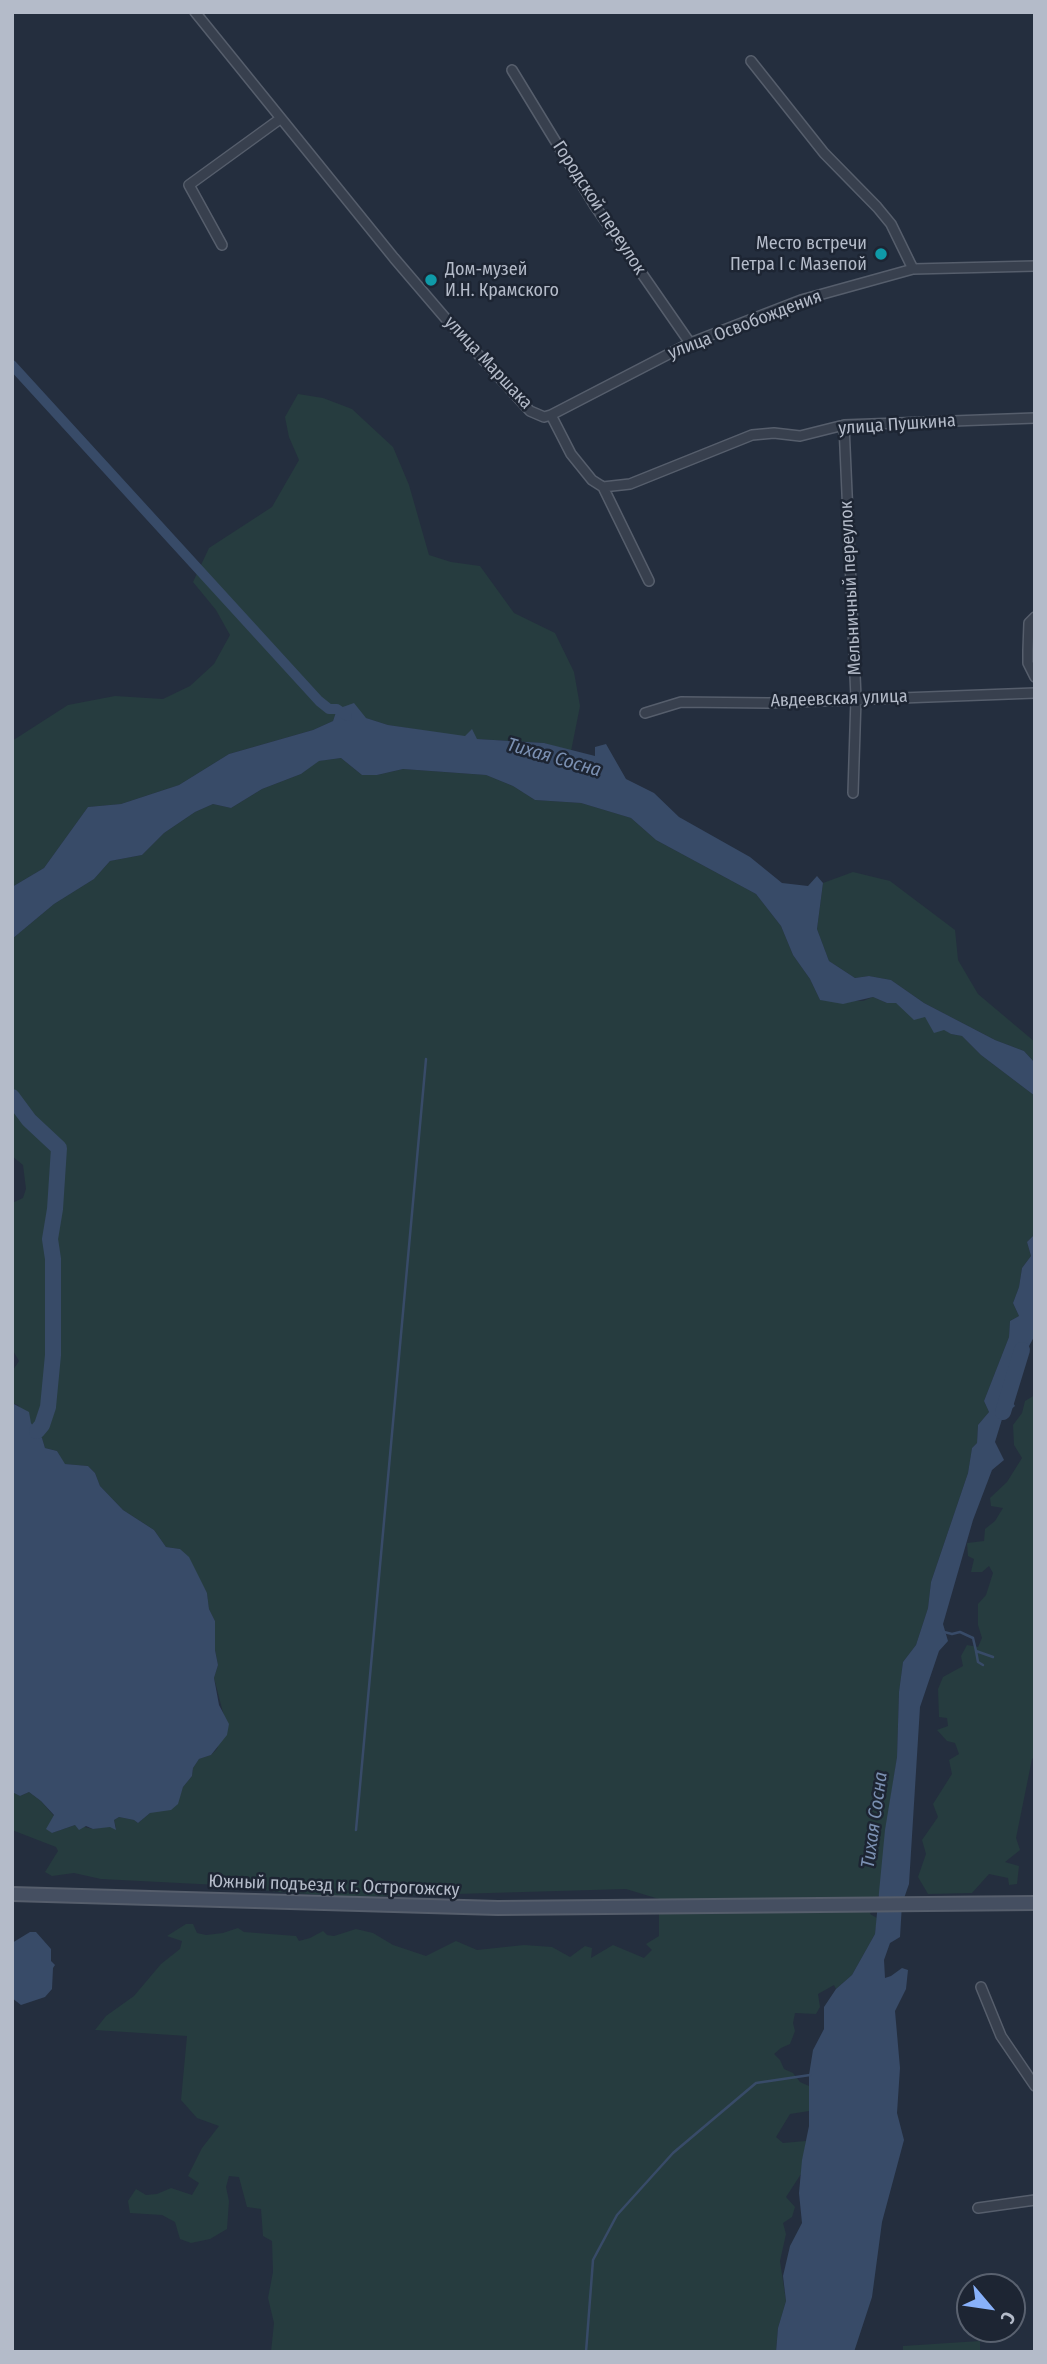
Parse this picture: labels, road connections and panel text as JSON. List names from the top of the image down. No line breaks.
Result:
{"streets":{"main road":["Южный подъезд к г. Острогожску"],"street":["Городской переулок","улица Освобождения","улица Маршака","улица Пушкина","Мельничный переулок","Авдеевская улица"]},"crossings":[["Городской переулок","улица Освобождения"],["улица Освобождения","улица Маршака"],["улица Маршака","улица Пушкина"],["улица Пушкина","Мельничный переулок"],["Мельничный переулок","Авдеевская улица"]],"water":["Тихая Сосна"],"places":["Место встречи Петра I с Мазепой","Дом-музей И.Н. Крамского"],"north":"bottom right"}
